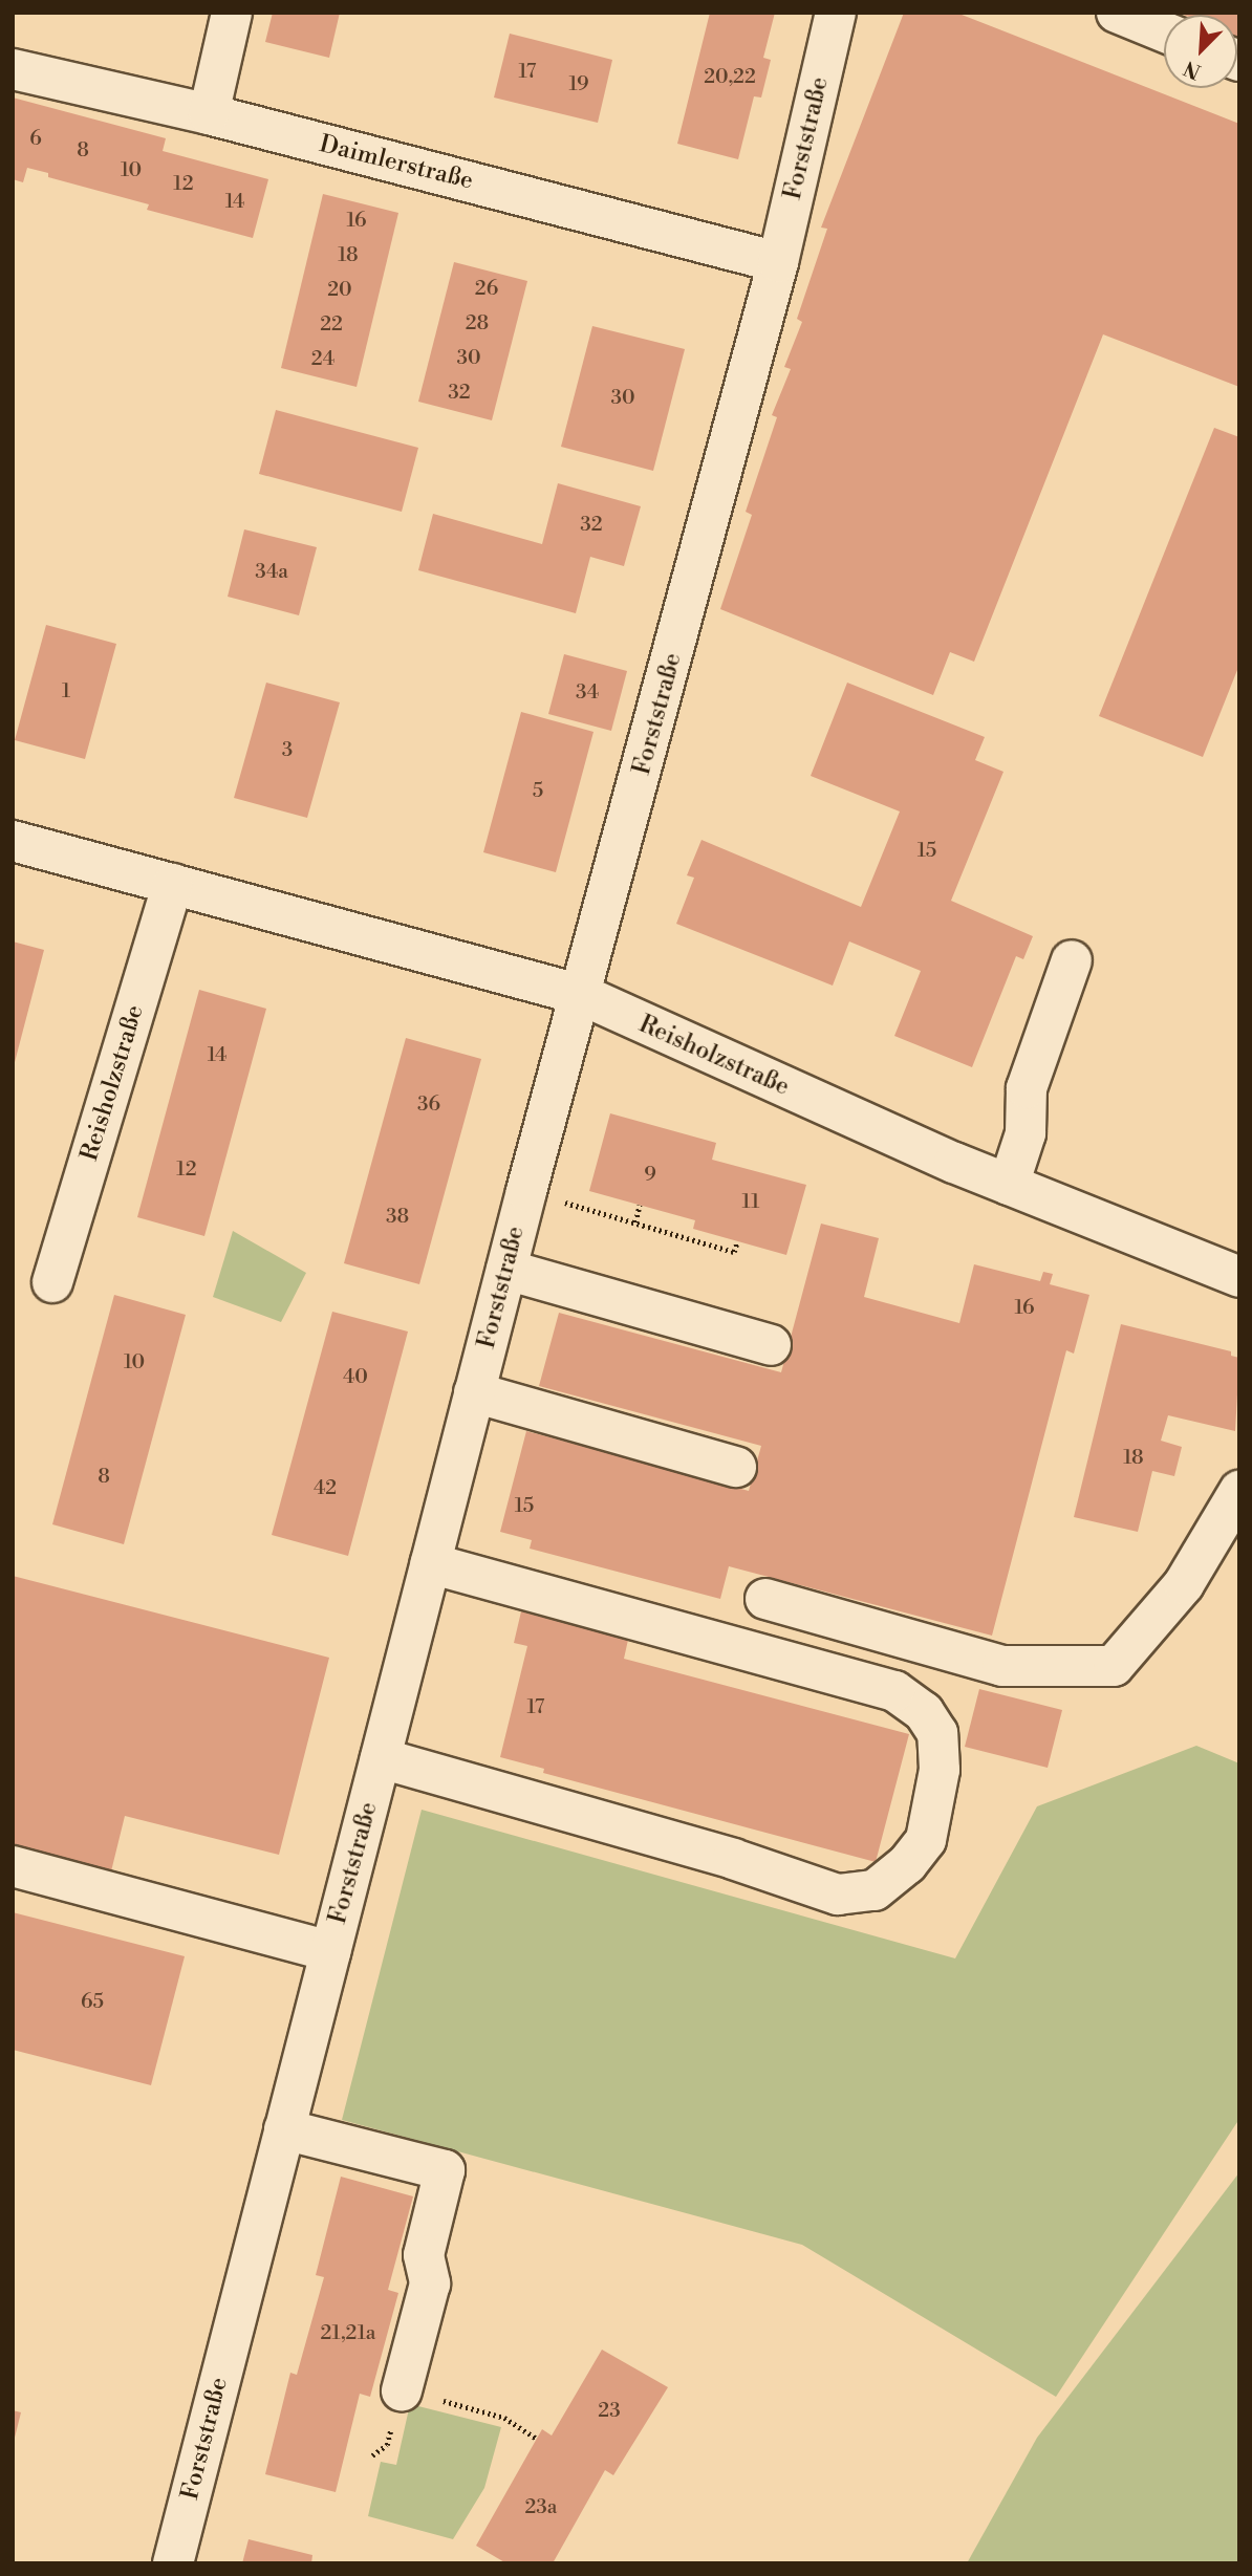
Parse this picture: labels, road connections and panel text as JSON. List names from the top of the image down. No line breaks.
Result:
{"streets":{"street":["Forststraße","Daimlerstraße","Reisholzstraße"]},"crossings":[["Forststraße","Daimlerstraße"],["Forststraße","Reisholzstraße"]],"house_numbers":["17","20,22","19","6","8","10","12","14","16","18","26","20","28","22","30","24","32","30","32","34a","1","34","3","5","15","14","36","12","9","11","38","16","10","40","18","8","42","15","17","65","21,21a","23","23a"],"north":"bottom left"}
